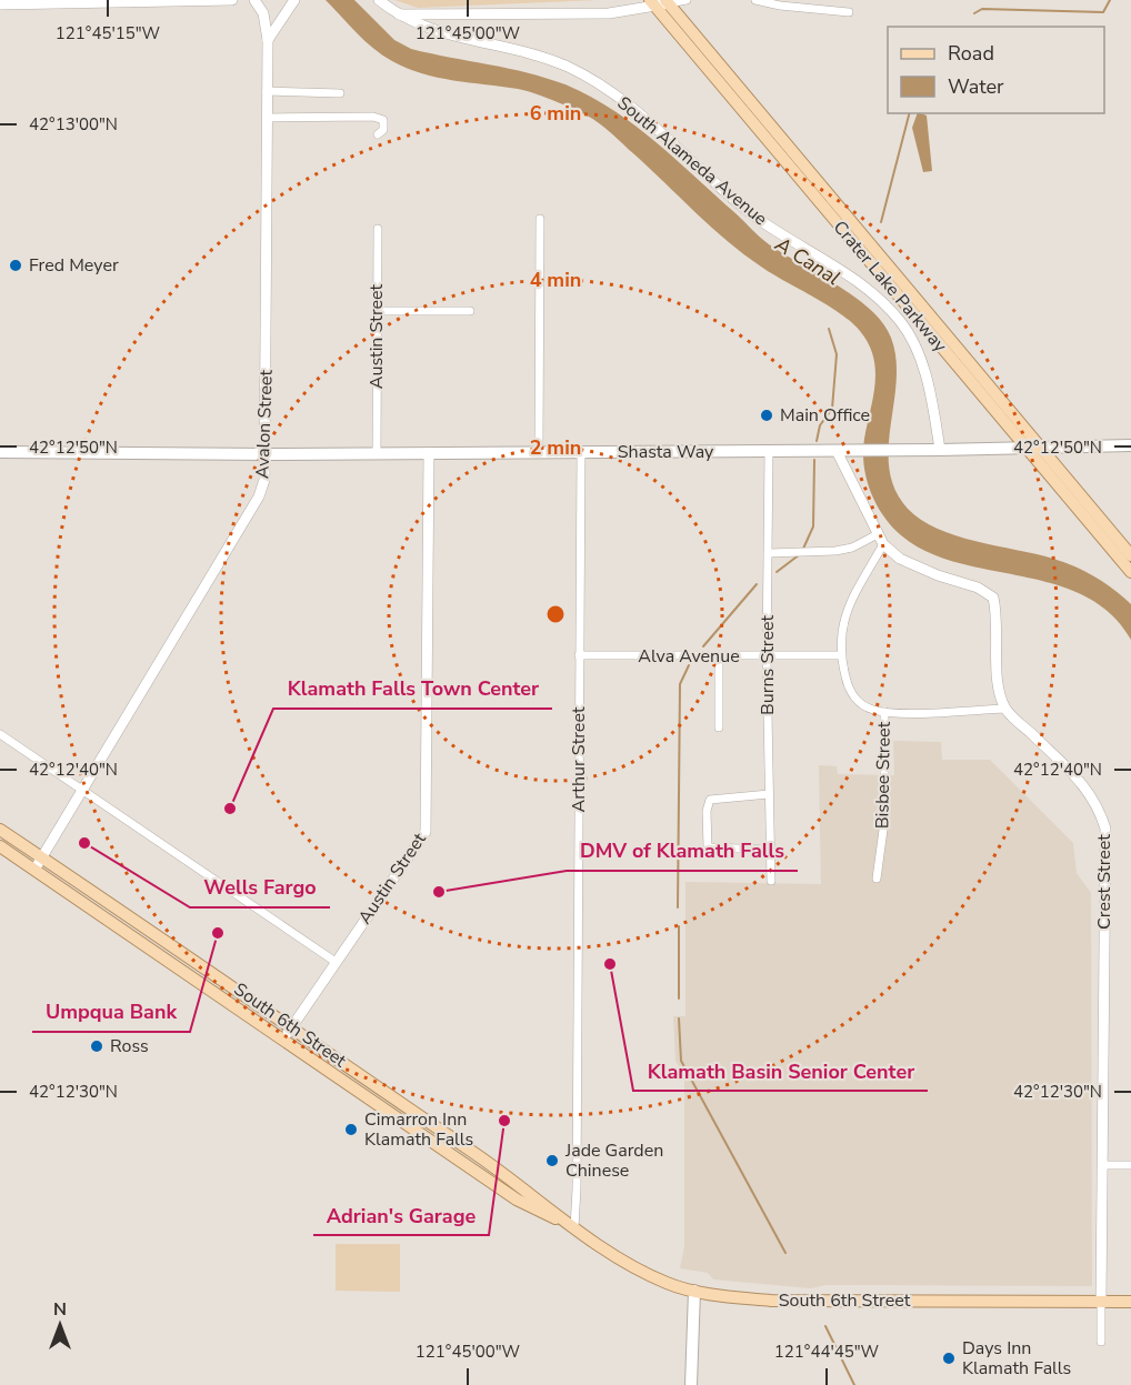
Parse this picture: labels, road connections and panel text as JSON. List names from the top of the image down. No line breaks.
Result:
{"streets":{"main road":["Crater Lake Parkway","Shasta Way","South 6th Street"],"street":["South Alameda Avenue","Austin Street","Avalon Street","Alva Avenue","Burns Street","Arthur Street","Bisbee Street","Crest Street"]},"crossings":[["South Alameda Avenue","Shasta Way"],["Crater Lake Parkway","Shasta Way"],["Austin Street","Shasta Way"],["Austin Street","South 6th Street"],["Avalon Street","Shasta Way"],["Avalon Street","South 6th Street"],["Shasta Way","Burns Street"],["Shasta Way","Arthur Street"],["Alva Avenue","Burns Street"],["Alva Avenue","Arthur Street"],["Alva Avenue","Bisbee Street"],["Arthur Street","South 6th Street"],["Crest Street","South 6th Street"]],"water":["A Canal"],"places":["Fred Meyer","Main Office","Klamath Falls Town Center","Wells Fargo","DMV of Klamath Falls","Umpqua Bank","Klamath Basin Senior Center","Ross","Adrian's Garage","Cimarron Inn Klamath Falls","Jade Garden Chinese","Days Inn Klamath Falls"],"legend":["Road","Water"],"north":"top","coordinates":["121°45'15\"W","121°45'00\"W","42°13'00\"N","42°12'50\"N","42°12'40\"N","42°12'30\"N","121°44'45\"W"],"rings":["6 min","4 min","2 min"]}
